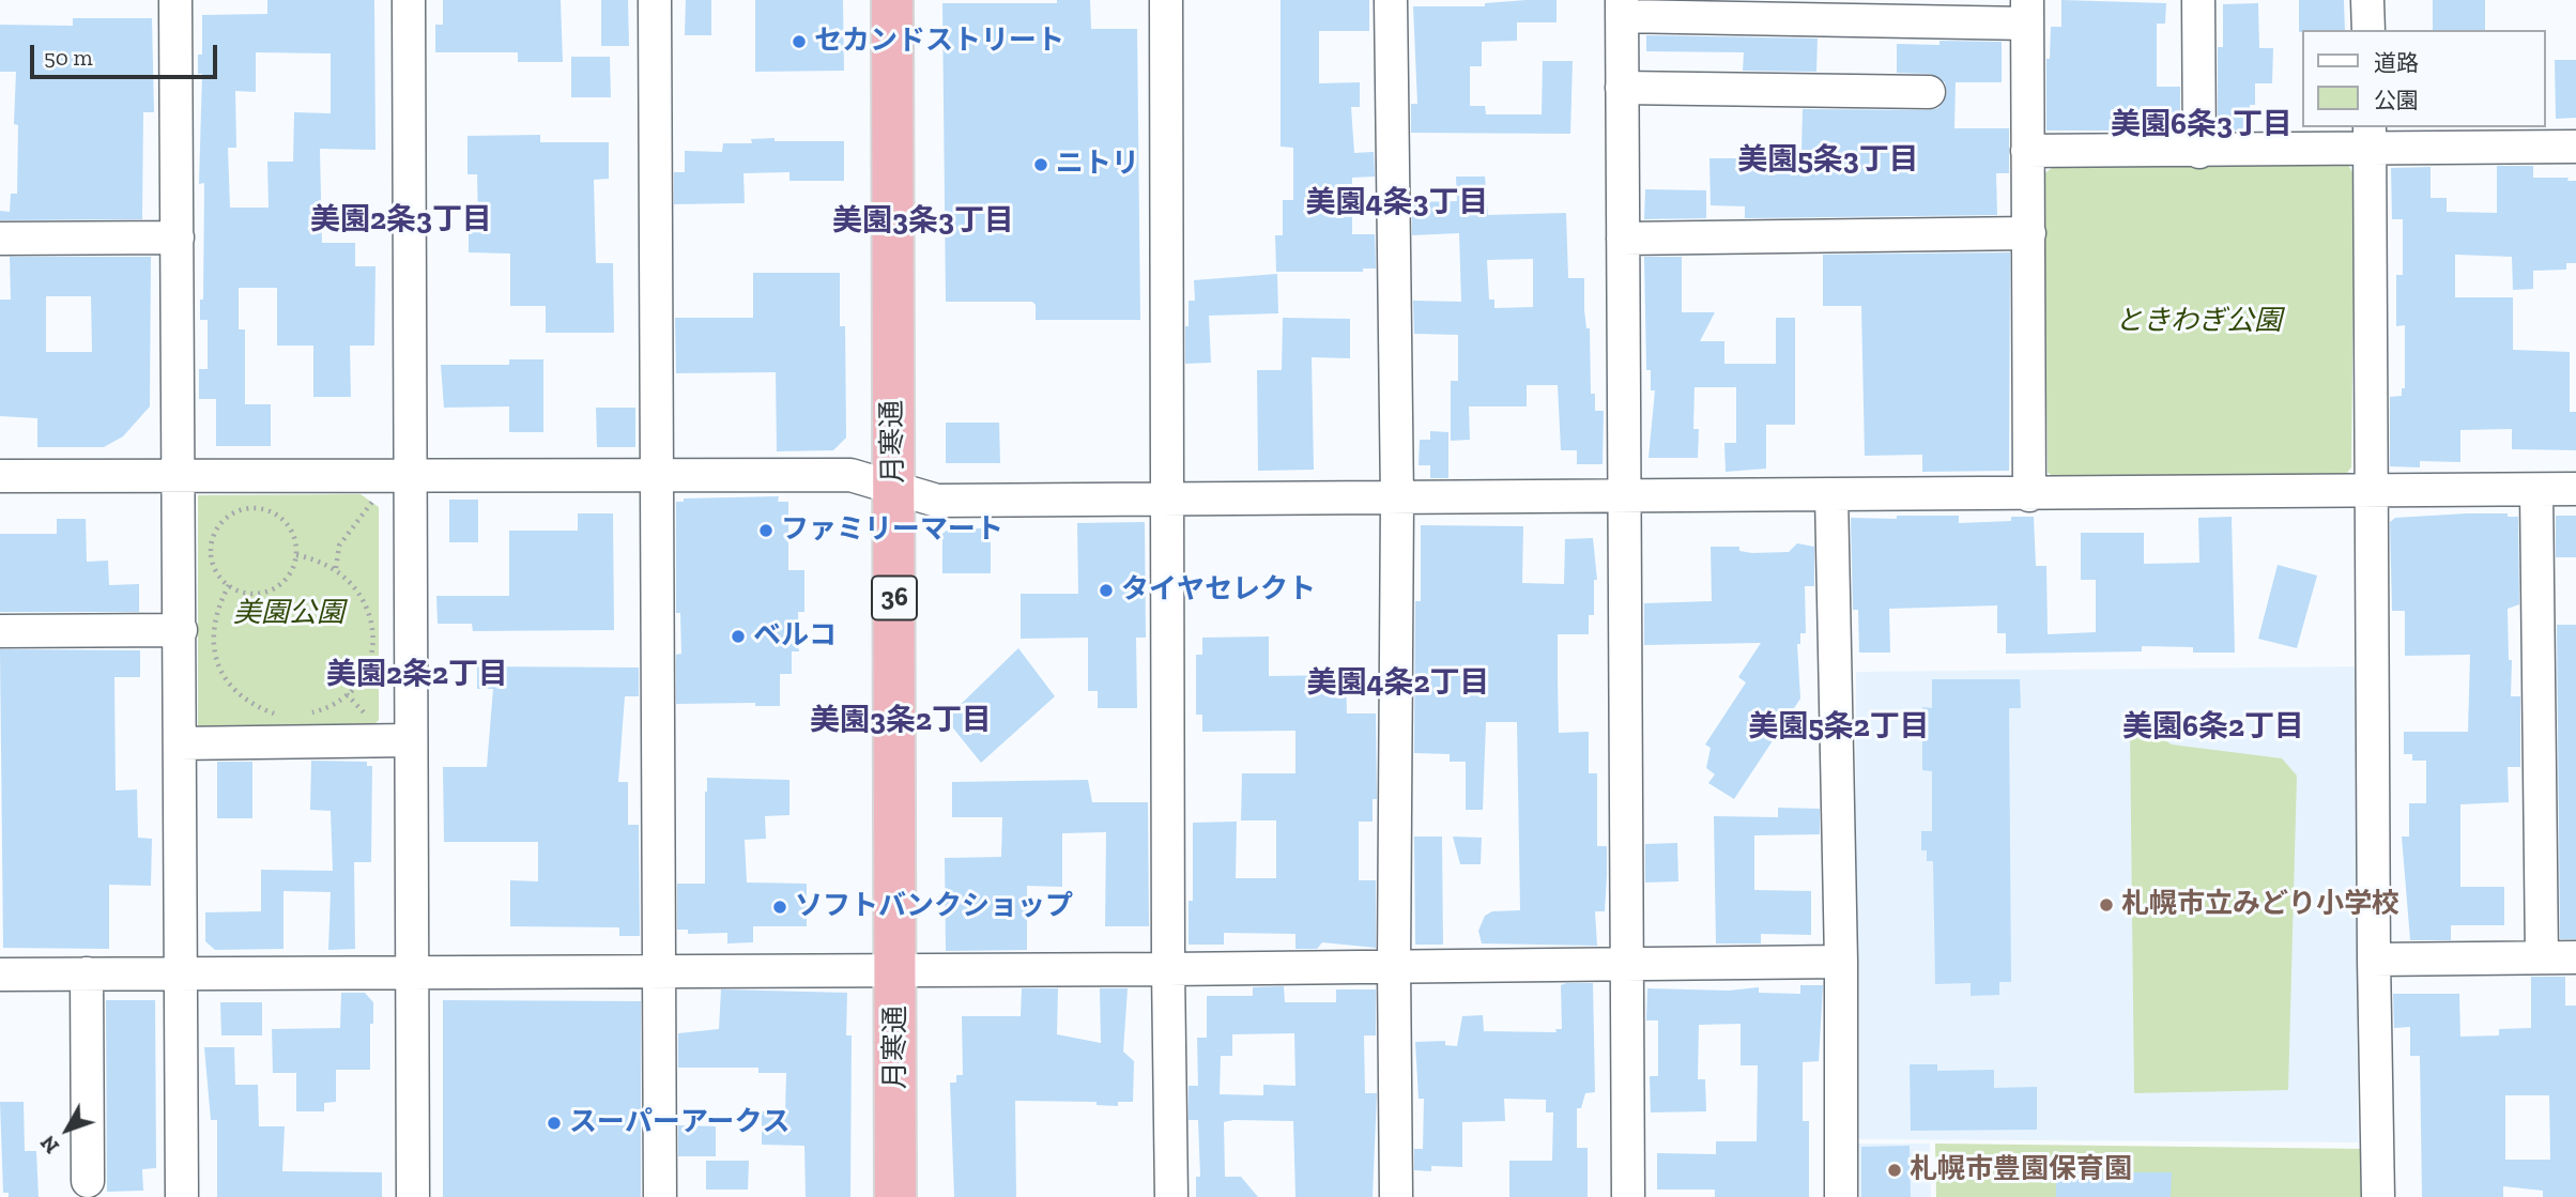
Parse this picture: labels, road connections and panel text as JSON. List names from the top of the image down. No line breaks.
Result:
{"streets":{"highway":["月寒通","36"]},"districts":["美園6条3丁目","美園5条3丁目","美園4条3丁目","美園2条3丁目","美園3条3丁目","美園2条2丁目","美園4条2丁目","美園3条2丁目","美園5条2丁目","美園6条2丁目"],"parks":["ときわぎ公園","美園公園"],"places":["セカンドストリート","ニトリ","ファミリーマート","タイヤセレクト","ベルコ","札幌市立みどり小学校","ソフトバンクショップ","スーパーアークス","札幌市豊園保育園"],"legend":["道路","公園"],"scale_bar":"50 m","north":"bottom left"}
